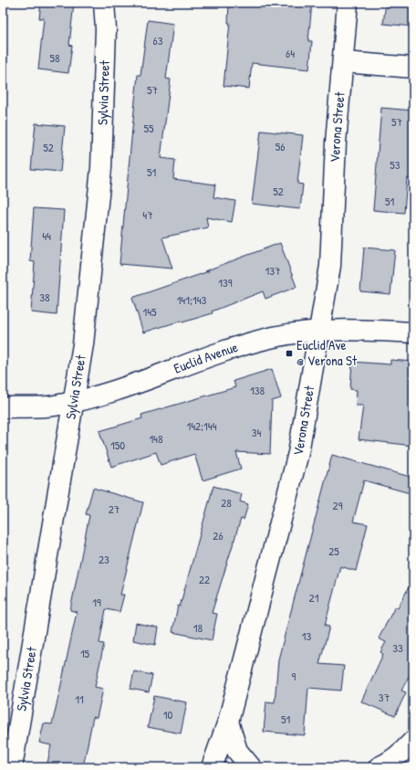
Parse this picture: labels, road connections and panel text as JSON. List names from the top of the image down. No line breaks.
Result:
{"streets":{"street":["Sylvia Street","Verona Street","Euclid Avenue"]},"crossings":[["Sylvia Street","Euclid Avenue"],["Verona Street","Euclid Avenue"]],"places":{"transit":["Euclid Ave @ Verona St"]},"house_numbers":["63","64","58","57","57","55","56","52","53","51","52","51","47","44","137","139","38","141;143","145","138","142;144","34","148","150","28","29","27","26","25","23","22","21","19","18","13","33","15","9","37","11","10","51"]}
